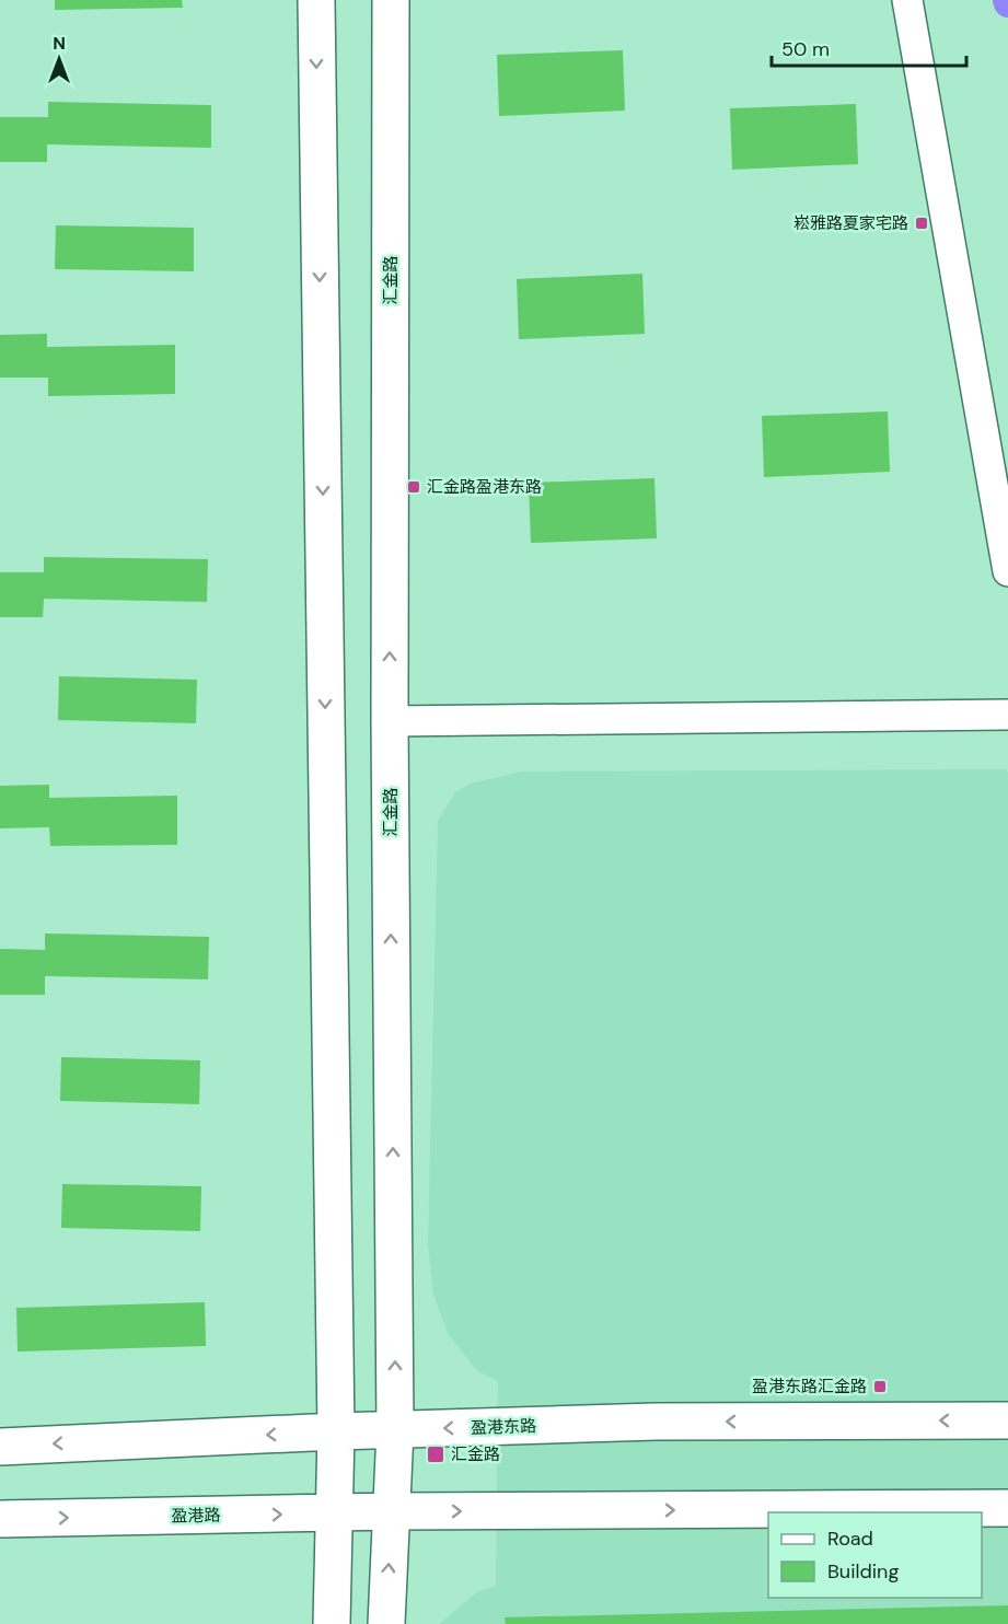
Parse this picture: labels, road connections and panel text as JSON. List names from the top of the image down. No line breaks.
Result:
{"streets":{"main road":["汇金路","盈港东路","盈港路"]},"crossings":[["汇金路","盈港东路"],["汇金路","盈港路"]],"one_way":["盈港路"],"places":{"transit":["崧雅路夏家宅路","汇金路盈港东路","盈港东路汇金路","汇金路"]},"legend":["Road","Building"],"scale_bar":"50 m","north":"top"}
